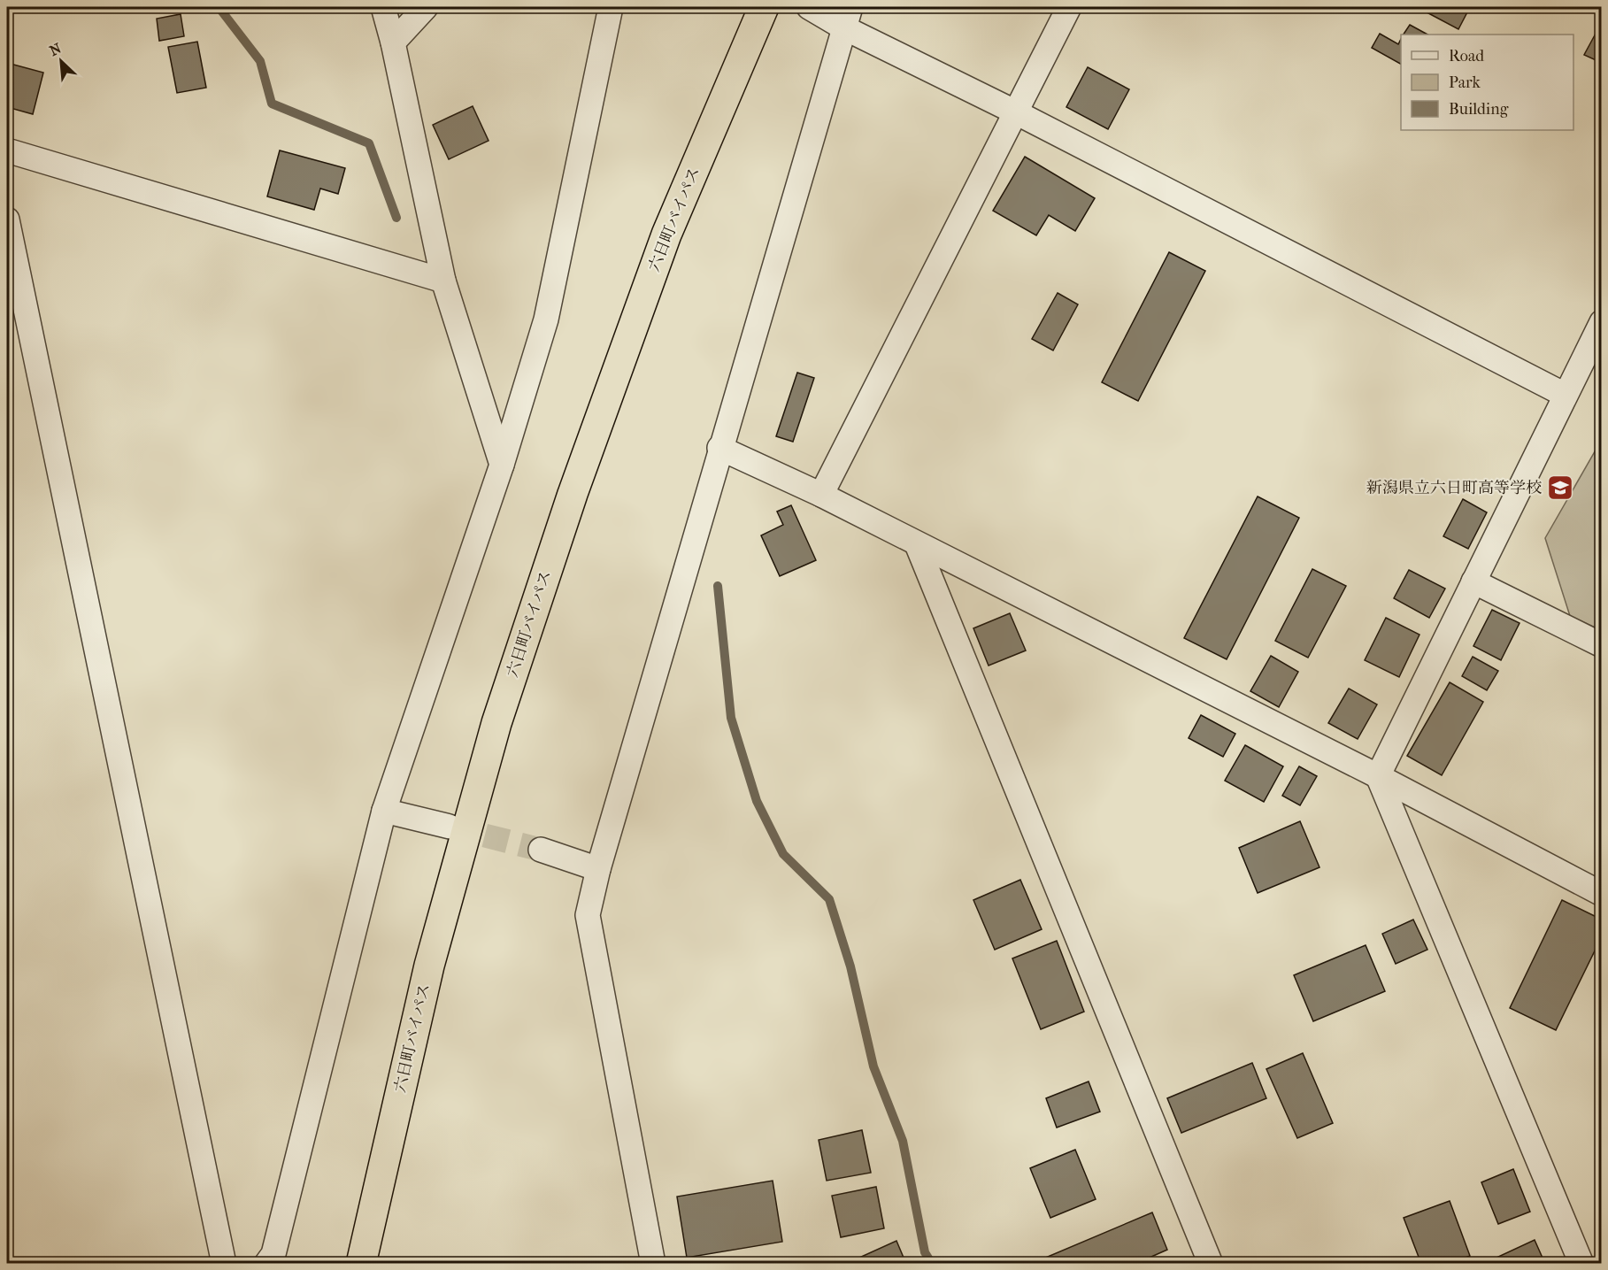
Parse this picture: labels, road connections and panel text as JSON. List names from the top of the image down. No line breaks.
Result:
{"streets":{"highway":["六日町バイパス"]},"places":{"school or university":["新潟県立六日町高等学校"]},"legend":["Road","Park","Building"],"north":"top left"}
